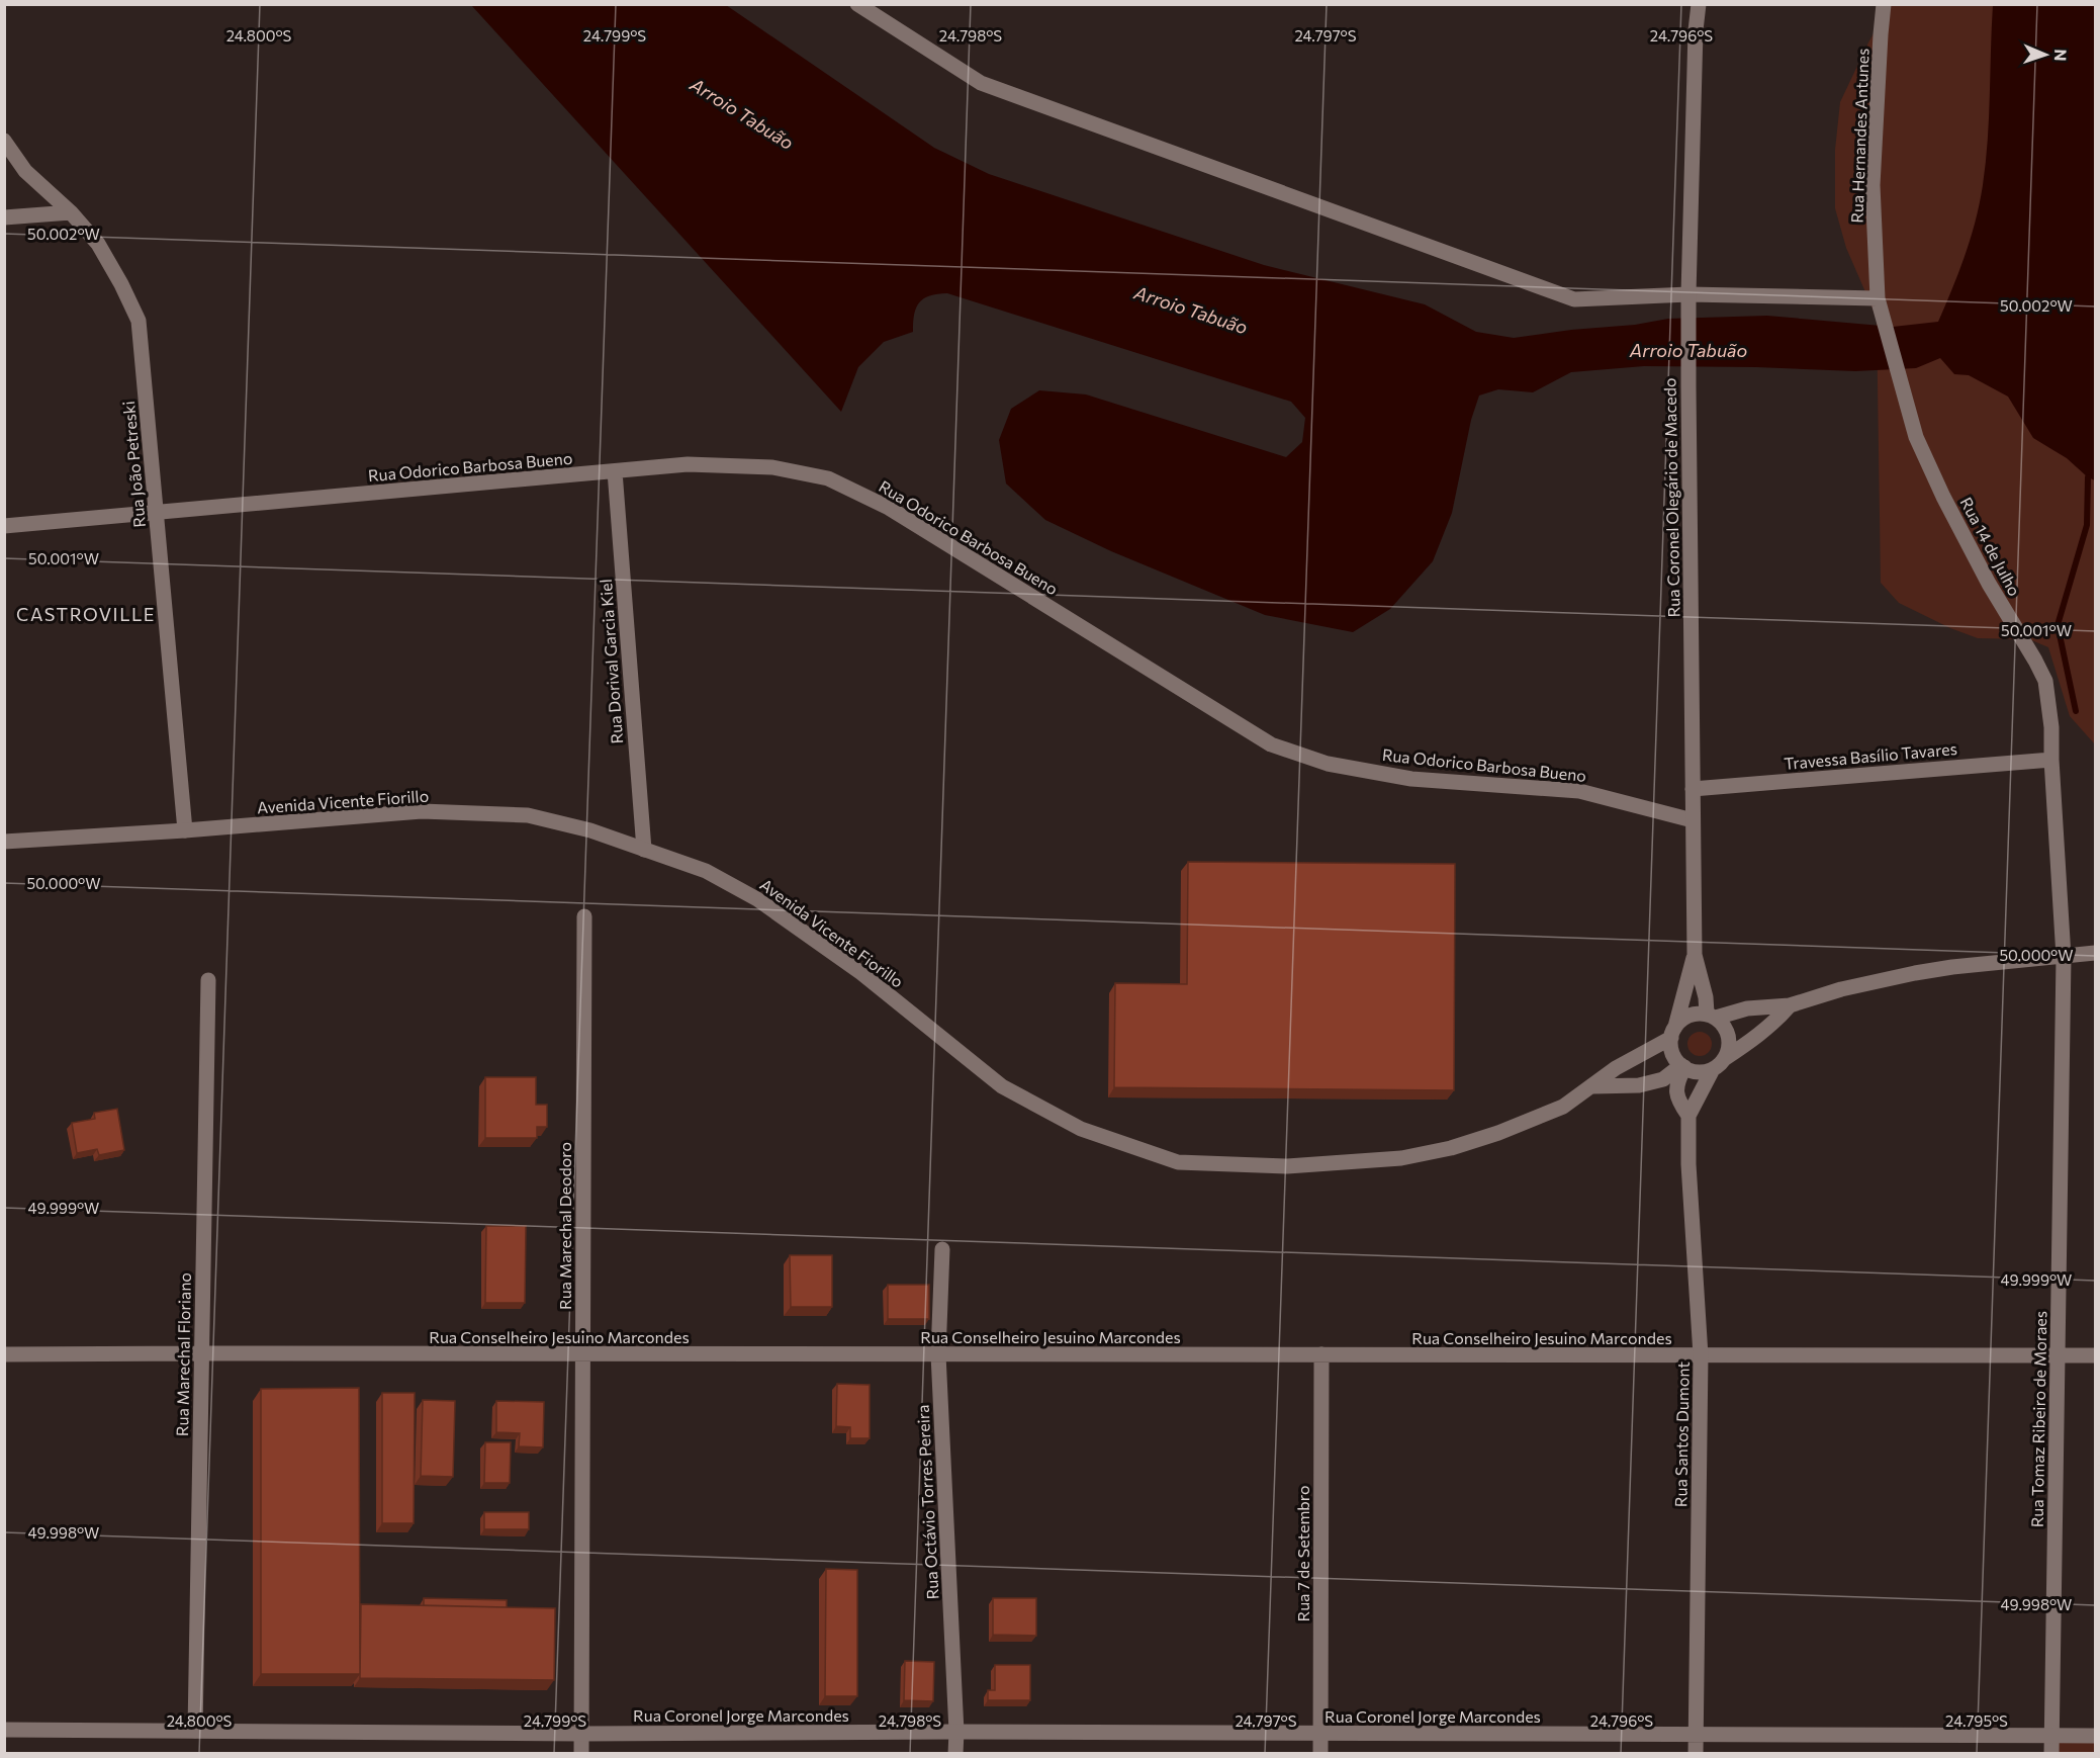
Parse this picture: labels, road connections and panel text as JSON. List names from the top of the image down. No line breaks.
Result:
{"streets":{"street":["Rua Hernandes Antunes","Rua João Petreski","Rua Odorico Barbosa Bueno","Rua Coronel Olegário de Macedo","Rua 14 de Julho","Rua Dorival Garcia Kiel","Travessa Basílio Tavares","Avenida Vicente Fiorillo","Rua Marechal Deodoro","Rua Conselheiro Jesuino Marcondes","Rua Marechal Floriano","Rua Tomaz Ribeiro de Moraes","Rua Santos Dumont","Rua Octávio Torres Pereira","Rua 7 de Setembro","Rua Coronel Jorge Marcondes"]},"crossings":[["Rua Hernandes Antunes","Rua 14 de Julho"],["Rua João Petreski","Rua Odorico Barbosa Bueno"],["Rua João Petreski","Avenida Vicente Fiorillo"],["Rua Odorico Barbosa Bueno","Rua Coronel Olegário de Macedo"],["Rua Odorico Barbosa Bueno","Rua Dorival Garcia Kiel"],["Rua Coronel Olegário de Macedo","Travessa Basílio Tavares"],["Rua 14 de Julho","Travessa Basílio Tavares"],["Rua 14 de Julho","Rua Tomaz Ribeiro de Moraes"],["Rua Dorival Garcia Kiel","Avenida Vicente Fiorillo"],["Rua Marechal Deodoro","Rua Conselheiro Jesuino Marcondes"],["Rua Marechal Deodoro","Rua Coronel Jorge Marcondes"],["Rua Conselheiro Jesuino Marcondes","Rua Marechal Floriano"],["Rua Conselheiro Jesuino Marcondes","Rua Tomaz Ribeiro de Moraes"],["Rua Conselheiro Jesuino Marcondes","Rua Santos Dumont"],["Rua Conselheiro Jesuino Marcondes","Rua Octávio Torres Pereira"],["Rua Conselheiro Jesuino Marcondes","Rua 7 de Setembro"],["Rua Marechal Floriano","Rua Coronel Jorge Marcondes"],["Rua Tomaz Ribeiro de Moraes","Rua Coronel Jorge Marcondes"],["Rua Santos Dumont","Rua Coronel Jorge Marcondes"],["Rua Octávio Torres Pereira","Rua Coronel Jorge Marcondes"],["Rua 7 de Setembro","Rua Coronel Jorge Marcondes"]],"districts":["CASTROVILLE"],"water":["Arroio Tabuão"],"north":"right","coordinates":["24.800°S","24.799°S","24.798°S","24.797°S","24.796°S","50.002°W","50.001°W","50.000°W","49.999°W","49.998°W","24.795°S"]}
